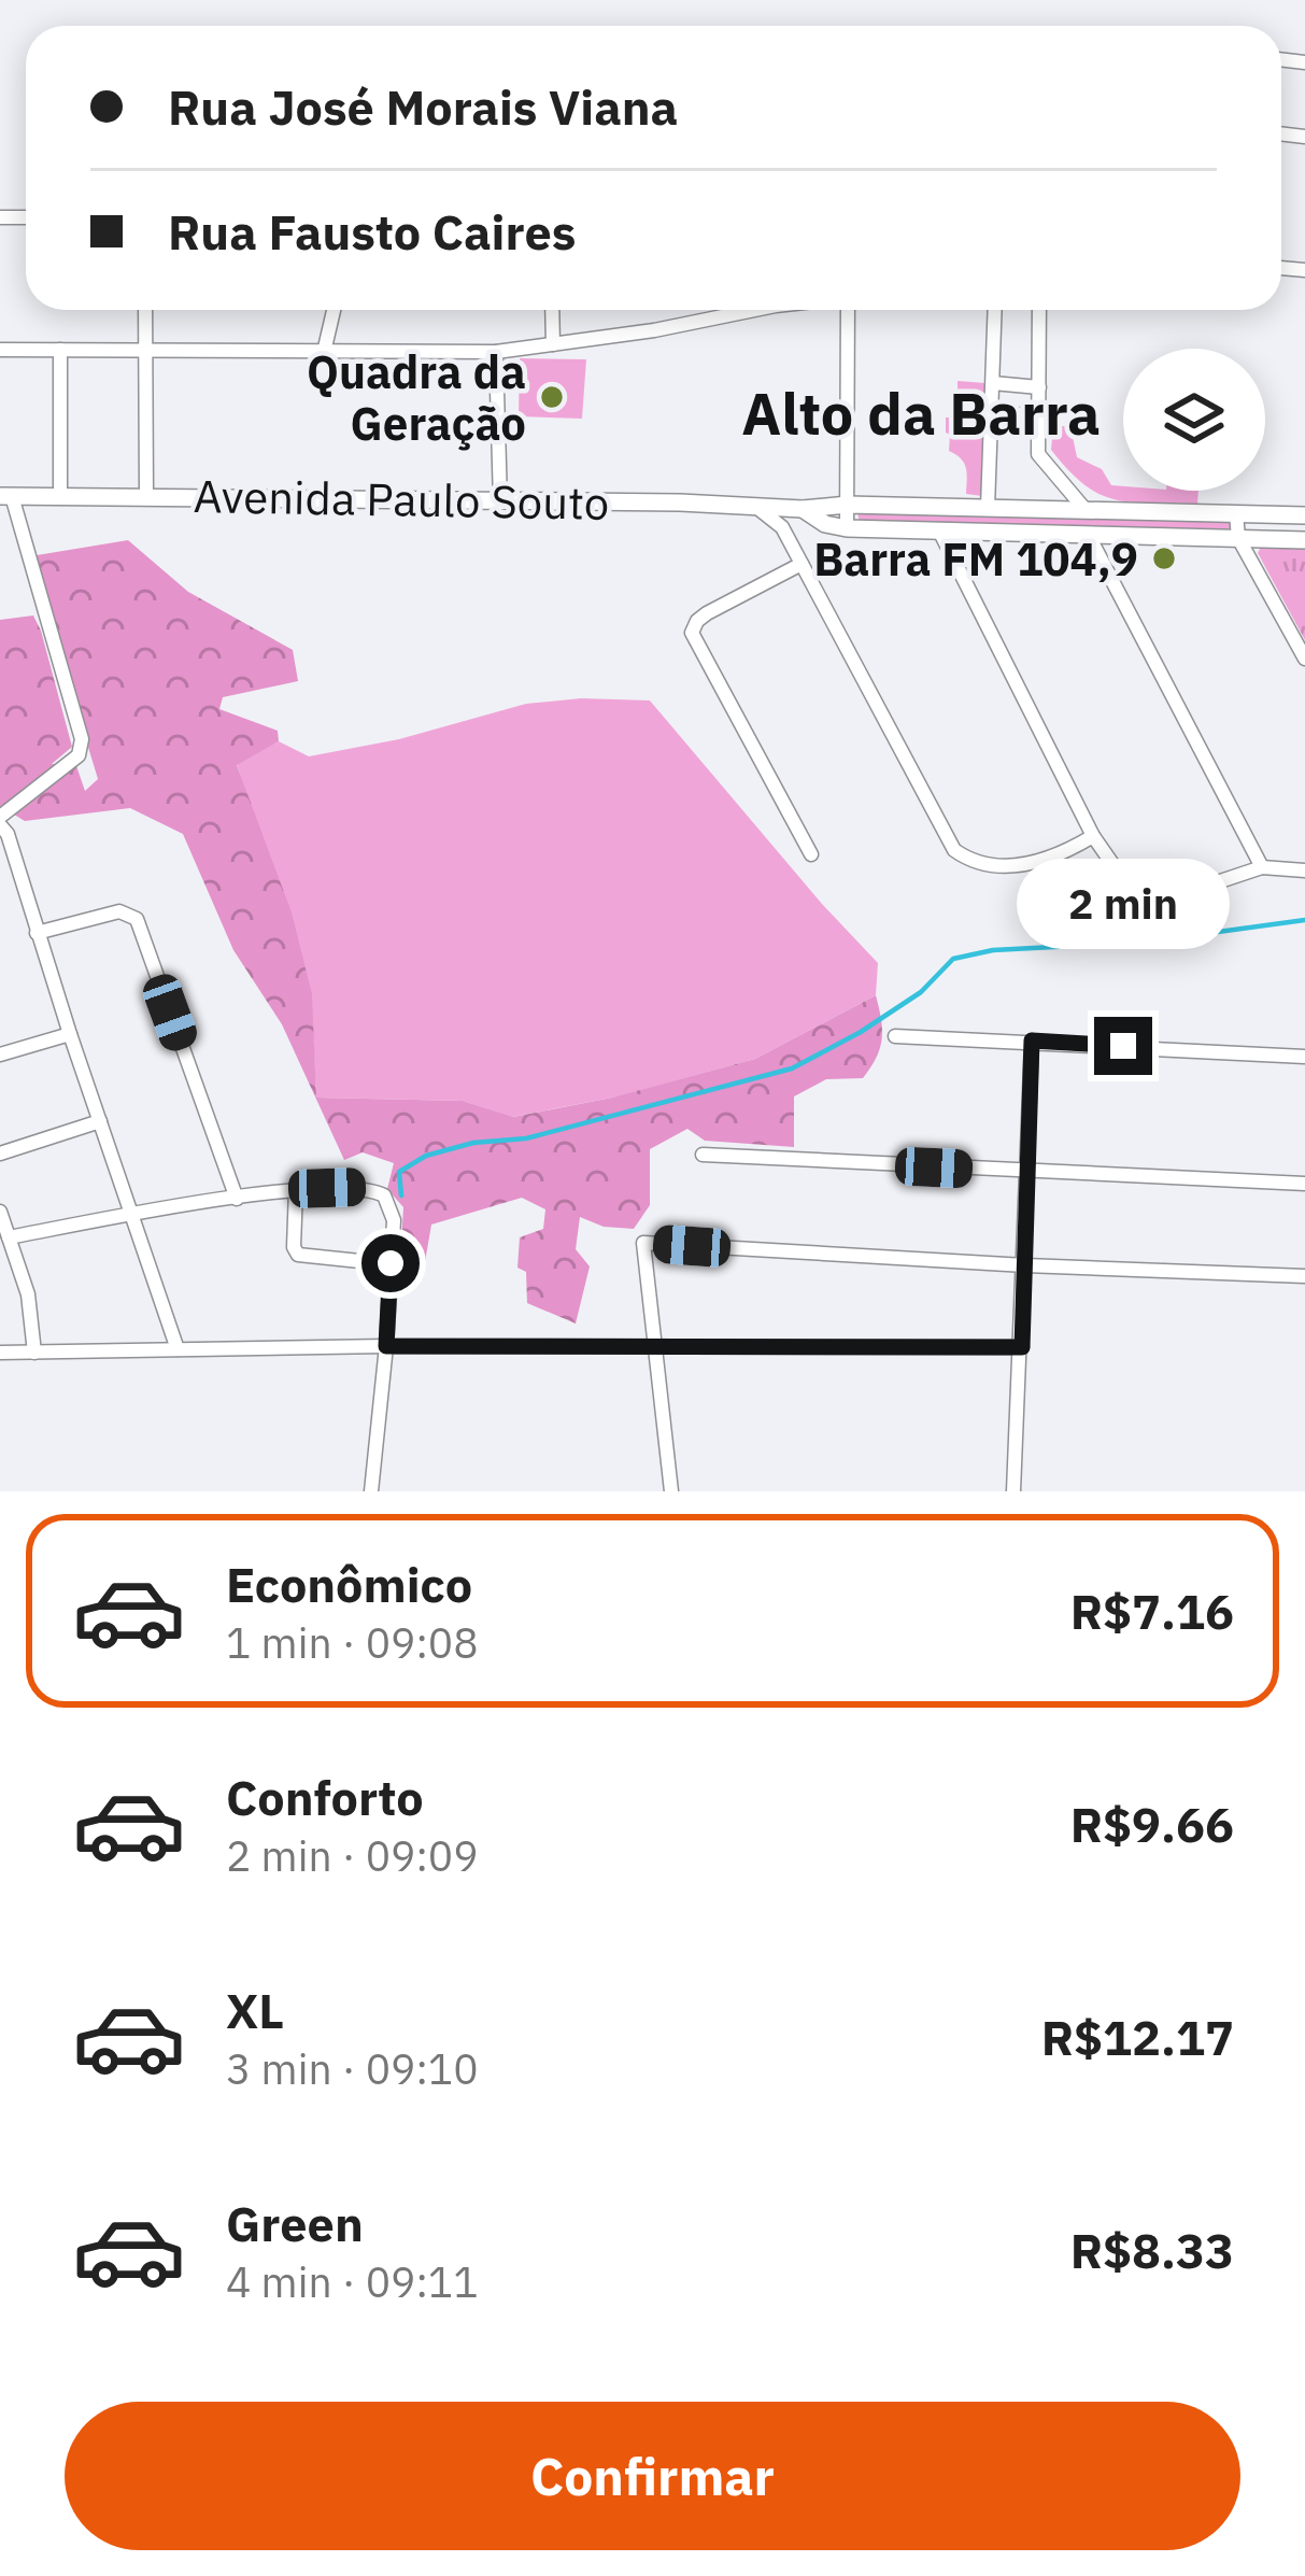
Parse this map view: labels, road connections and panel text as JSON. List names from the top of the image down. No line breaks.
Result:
{"streets":{"street":["Avenida Paulo Souto"]},"districts":["Alto da Barra"],"places":["Quadra da Geração","Barra FM 104,9"],"page":{"banner":["Rua José Morais Viana","Rua Fausto Caires"],"bubble":"2 min","list":[{"name":"Econômico","note":"1 min · 09:08","value":"R$7.16"},{"name":"Conforto","note":"2 min · 09:09","value":"R$9.66"},{"name":"XL","note":"3 min · 09:10","value":"R$12.17"},{"name":"Green","note":"4 min · 09:11","value":"R$8.33"}],"buttons":"Confirmar"}}
